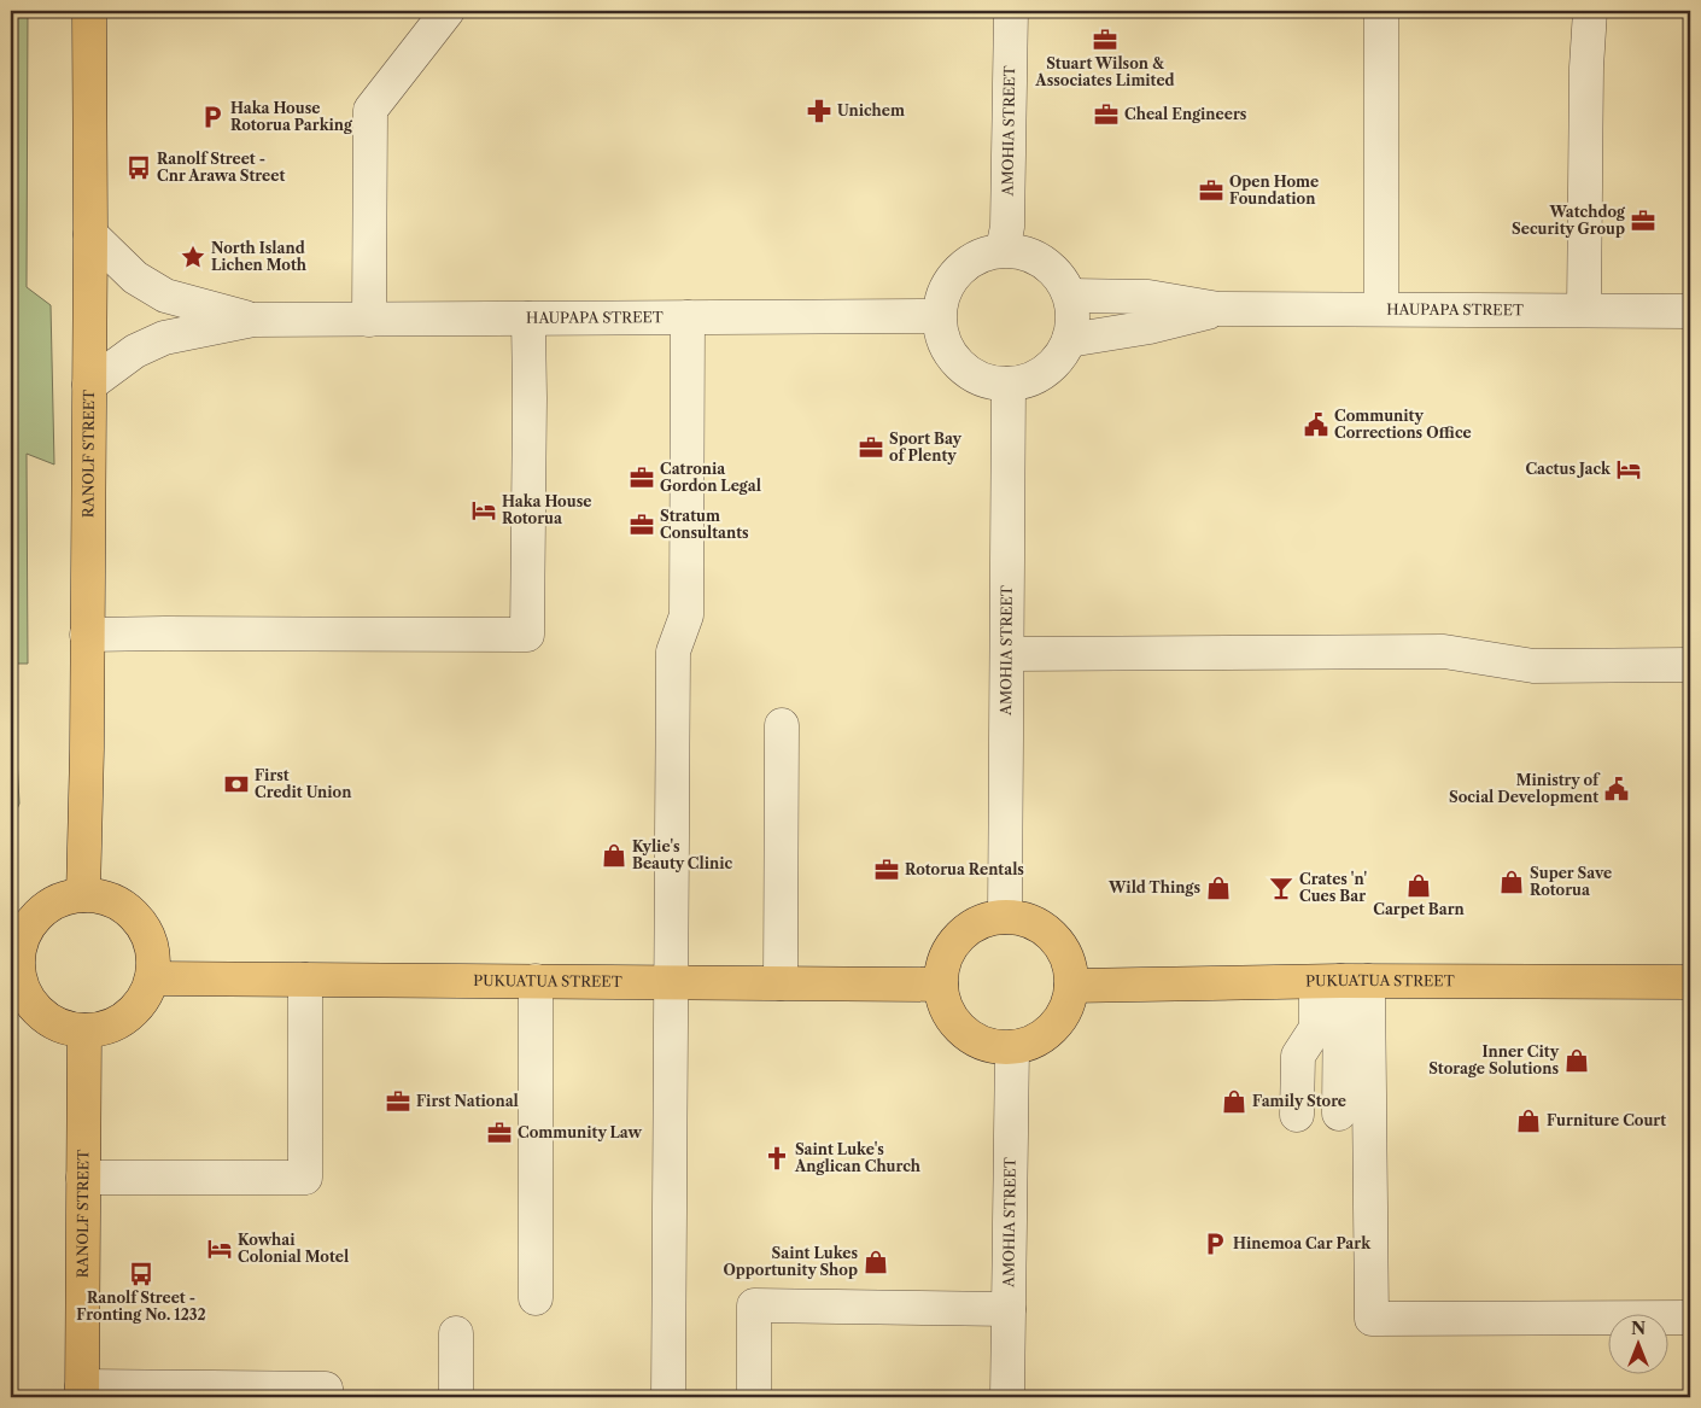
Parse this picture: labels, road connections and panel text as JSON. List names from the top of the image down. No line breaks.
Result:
{"streets":{"main road":["RANOLF STREET","PUKUATUA STREET"],"street":["AMOHIA STREET","HAUPAPA STREET"]},"crossings":[["AMOHIA STREET","HAUPAPA STREET"],["AMOHIA STREET","PUKUATUA STREET"],["HAUPAPA STREET","RANOLF STREET"],["RANOLF STREET","PUKUATUA STREET"]],"places":{"office":["Stuart Wilson & Associates Limited","Cheal Engineers","Open Home Foundation","Watchdog Security Group","Sport Bay of Plenty","Catronia Gordon Legal","Stratum Consultants","Rotorua Rentals","First National","Community Law"],"pharmacy":["Unichem"],"parking":["Haka House Rotorua Parking","Hinemoa Car Park"],"bus stop":["Ranolf Street - Cnr Arawa Street","Ranolf Street - Fronting No. 1232"],"place":["North Island Lichen Moth"],"public building":["Community Corrections Office","Ministry of Social Development"],"hotel":["Cactus Jack","Haka House Rotorua","Kowhai Colonial Motel"],"bank":["First Credit Union"],"shop":["Kylie's Beauty Clinic","Super Save Rotorua","Carpet Barn","Wild Things","Inner City Storage Solutions","Family Store","Furniture Court","Saint Lukes Opportunity Shop"],"bar":["Crates 'n' Cues Bar"],"church":["Saint Luke's Anglican Church"]},"north":"top"}
